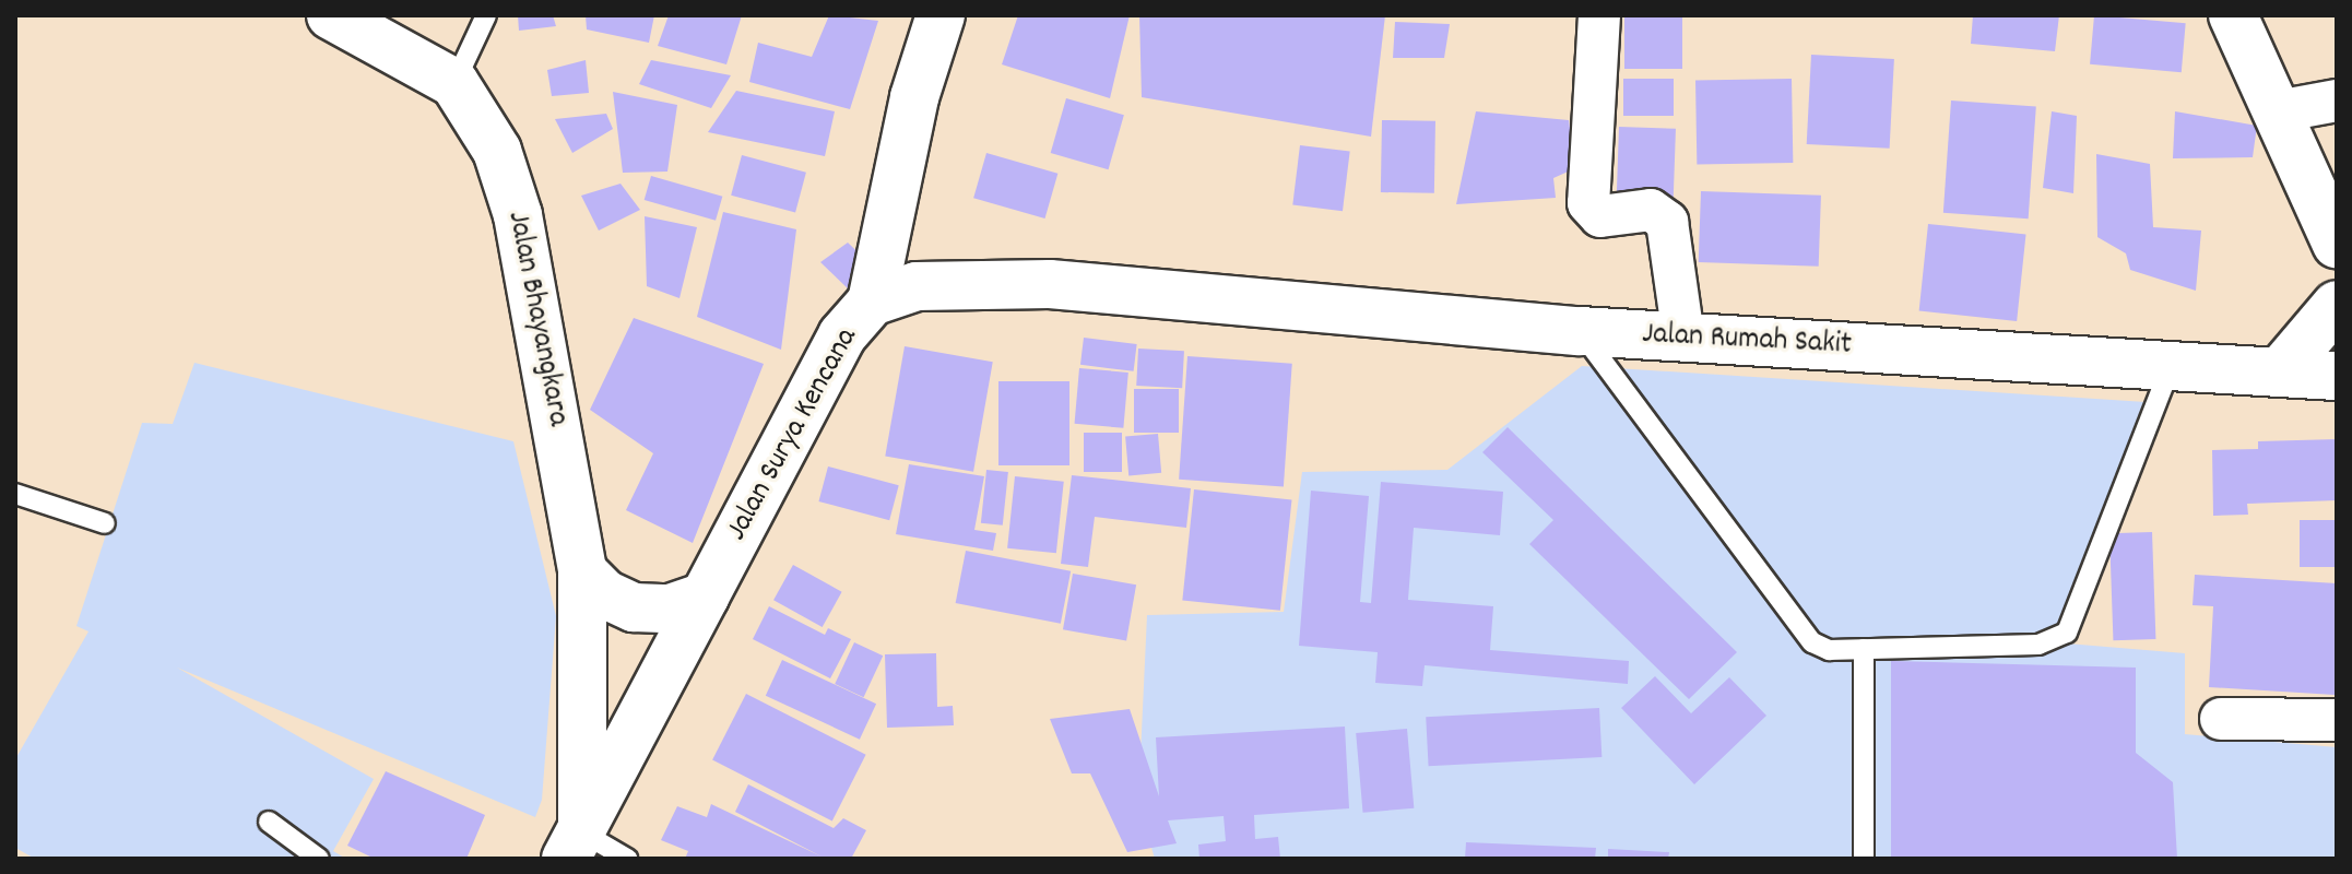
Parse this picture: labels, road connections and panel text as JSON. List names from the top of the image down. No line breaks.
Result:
{"streets":{"main road":["Jalan Bhayangkara","Jalan Rumah Sakit","Jalan Surya Kencana"]},"crossings":[["Jalan Rumah Sakit","Jalan Surya Kencana"]]}
